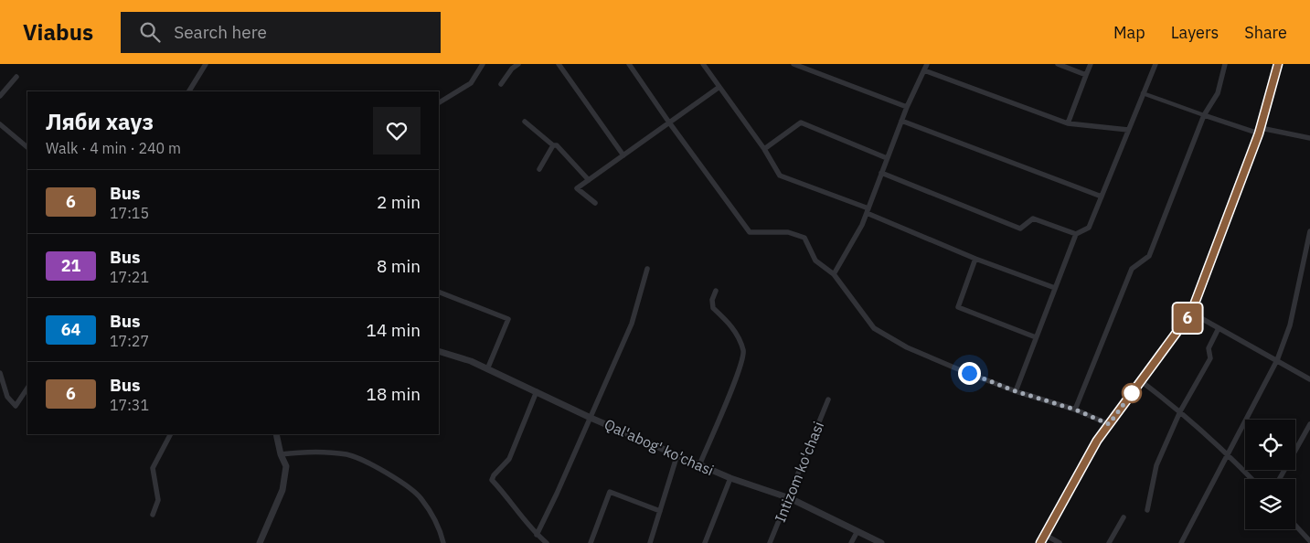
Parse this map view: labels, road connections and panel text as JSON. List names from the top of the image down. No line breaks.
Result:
{"streets":{"street":["Qal'abog' ko'chasi","Intizom ko'chasi"]},"crossings":[["Qal'abog' ko'chasi","Intizom ko'chasi"]],"lines":["bus line 6"],"page":{"header":"Viabus","search":"Search here","nav":["Map","Layers","Share"],"on_map":"6","heading":["Ляби хауз","Walk · 4 min · 240 m"],"list":[{"mark":"6","name":"Bus","note":"17:15","value":"2 min"},{"mark":"21","name":"Bus","note":"17:21","value":"8 min"},{"mark":"64","name":"Bus","note":"17:27","value":"14 min"},{"mark":"6","name":"Bus","note":"17:31","value":"18 min"}]}}
